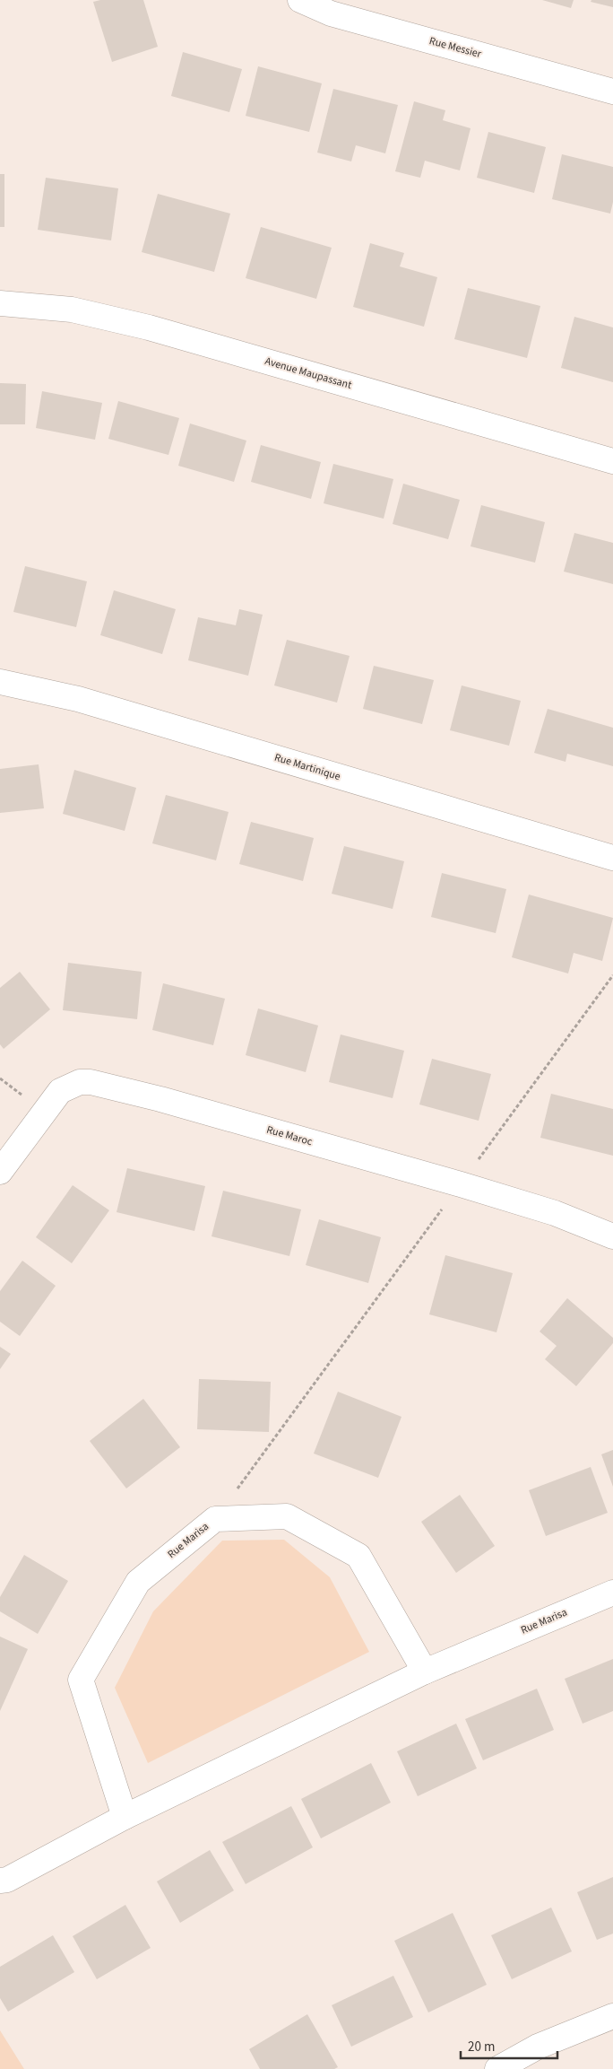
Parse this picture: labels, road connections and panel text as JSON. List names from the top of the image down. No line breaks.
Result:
{"streets":{"street":["Rue Messier","Avenue Maupassant","Rue Martinique","Rue Maroc","Rue Marisa"]},"scale_bar":"20 m"}
